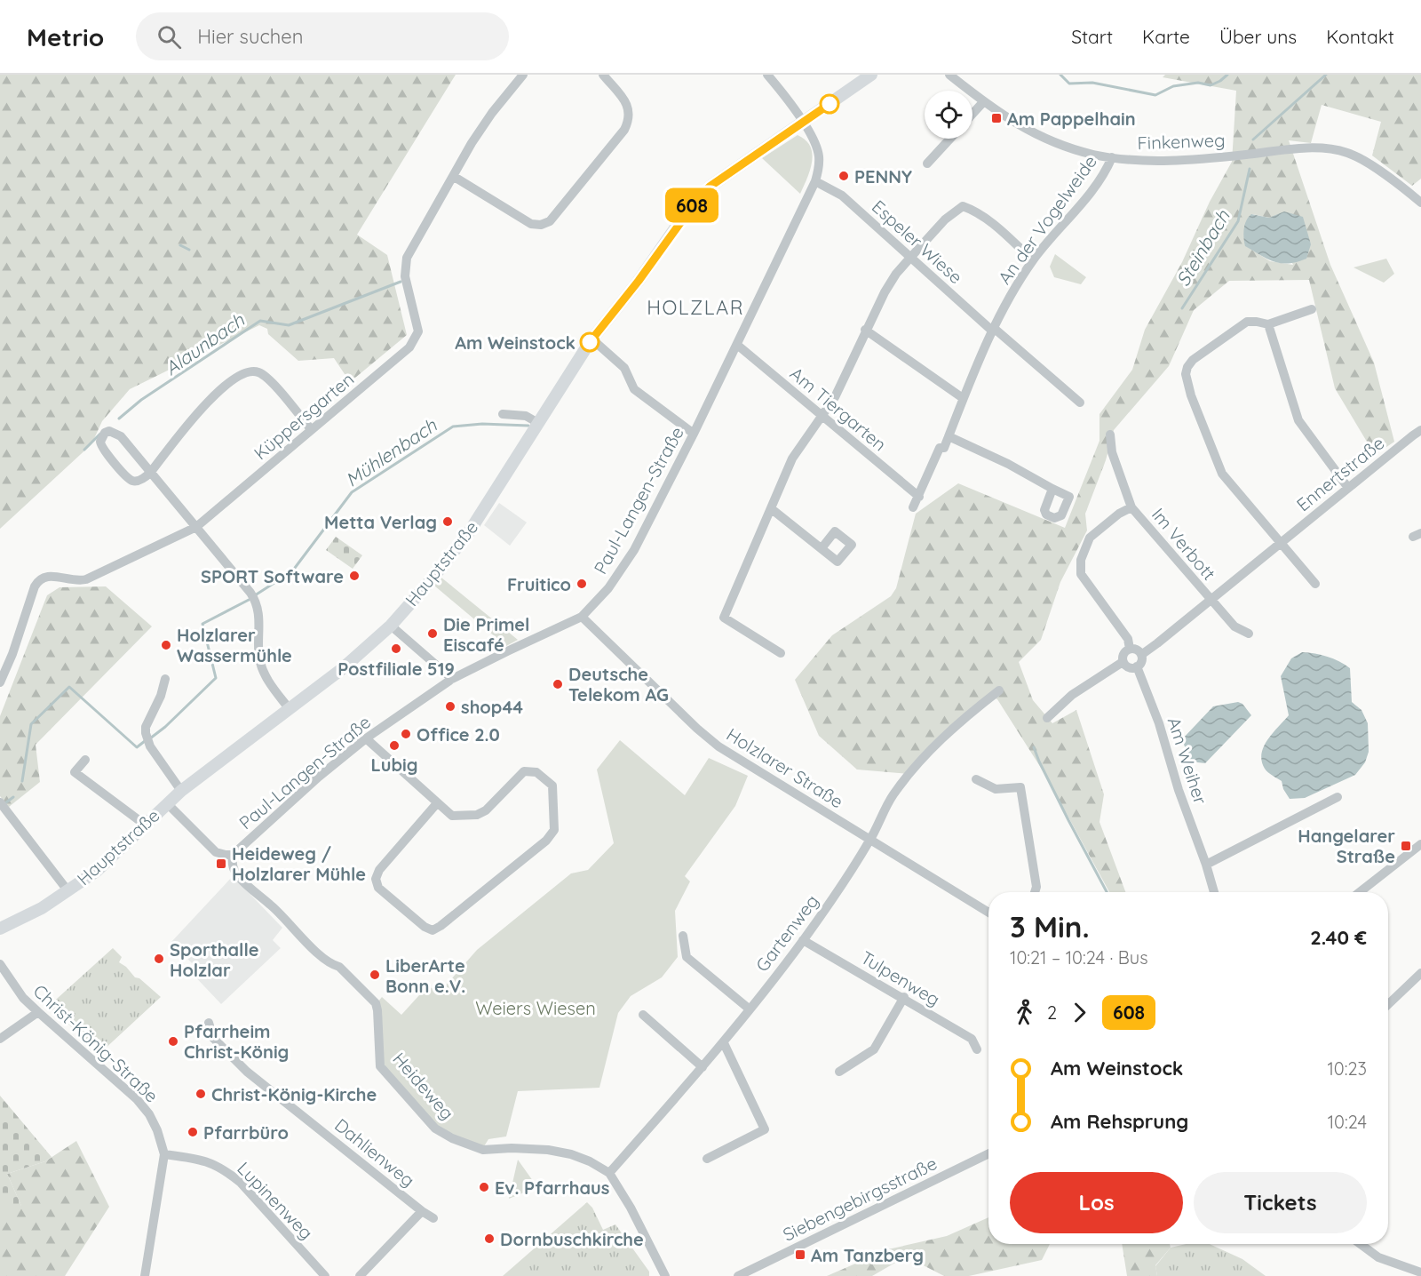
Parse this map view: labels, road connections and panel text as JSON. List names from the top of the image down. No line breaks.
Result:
{"streets":{"main road":["Hauptstraße"],"street":["Finkenweg","An der Vogelweide","Espeler Wiese","Am Tiergarten","Küppersgarten","Ennertstraße","Paul-Langen-Straße","Im Verbott","Am Weiher","Holzlarer Straße","Gartenweg","Tulpenweg","Christ-König-Straße","Heideweg","Dahlienweg","Siebengebirgsstraße","Lupinenweg"]},"crossings":[["Finkenweg","An der Vogelweide"],["An der Vogelweide","Espeler Wiese"],["An der Vogelweide","Am Tiergarten"],["Espeler Wiese","Paul-Langen-Straße"],["Am Tiergarten","Paul-Langen-Straße"],["Ennertstraße","Im Verbott"],["Ennertstraße","Am Weiher"],["Paul-Langen-Straße","Hauptstraße"],["Paul-Langen-Straße","Holzlarer Straße"],["Paul-Langen-Straße","Heideweg"],["Im Verbott","Am Weiher"],["Holzlarer Straße","Gartenweg"],["Gartenweg","Tulpenweg"],["Gartenweg","Heideweg"],["Christ-König-Straße","Lupinenweg"]],"districts":["HOLZLAR"],"water":["Steinbach","Alaunbach","Mühlenbach"],"parks":["Weiers Wiesen"],"places":{"transit":["Am Pappelhain","Hangelarer Straße","Heideweg / Holzlarer Mühle","Am Tanzberg"],"other":["PENNY","Am Weinstock","Metta Verlag","SPORT Software","Fruitico","Die Primel Eiscafé","Holzlarer Wassermühle","Postfiliale 519","Deutsche Telekom AG","shop44","Office 2.0","Lubig","Sporthalle Holzlar","LiberArte Bonn e.V.","Pfarrheim Christ-König","Christ-König-Kirche","Pfarrbüro","Ev. Pfarrhaus","Dornbuschkirche"]},"lines":["bus line 608"],"page":{"header":"Metrio","search":"Hier suchen","nav":["Start","Karte","Über uns","Kontakt"],"on_map":"608","heading":["3 Min.","10:21 – 10:24 · Bus","2.40 €"],"legs":["2","608"],"list":[{"name":"Am Weinstock","value":"10:23"},{"name":"Am Rehsprung","value":"10:24"}],"buttons":["Los","Tickets"]}}
